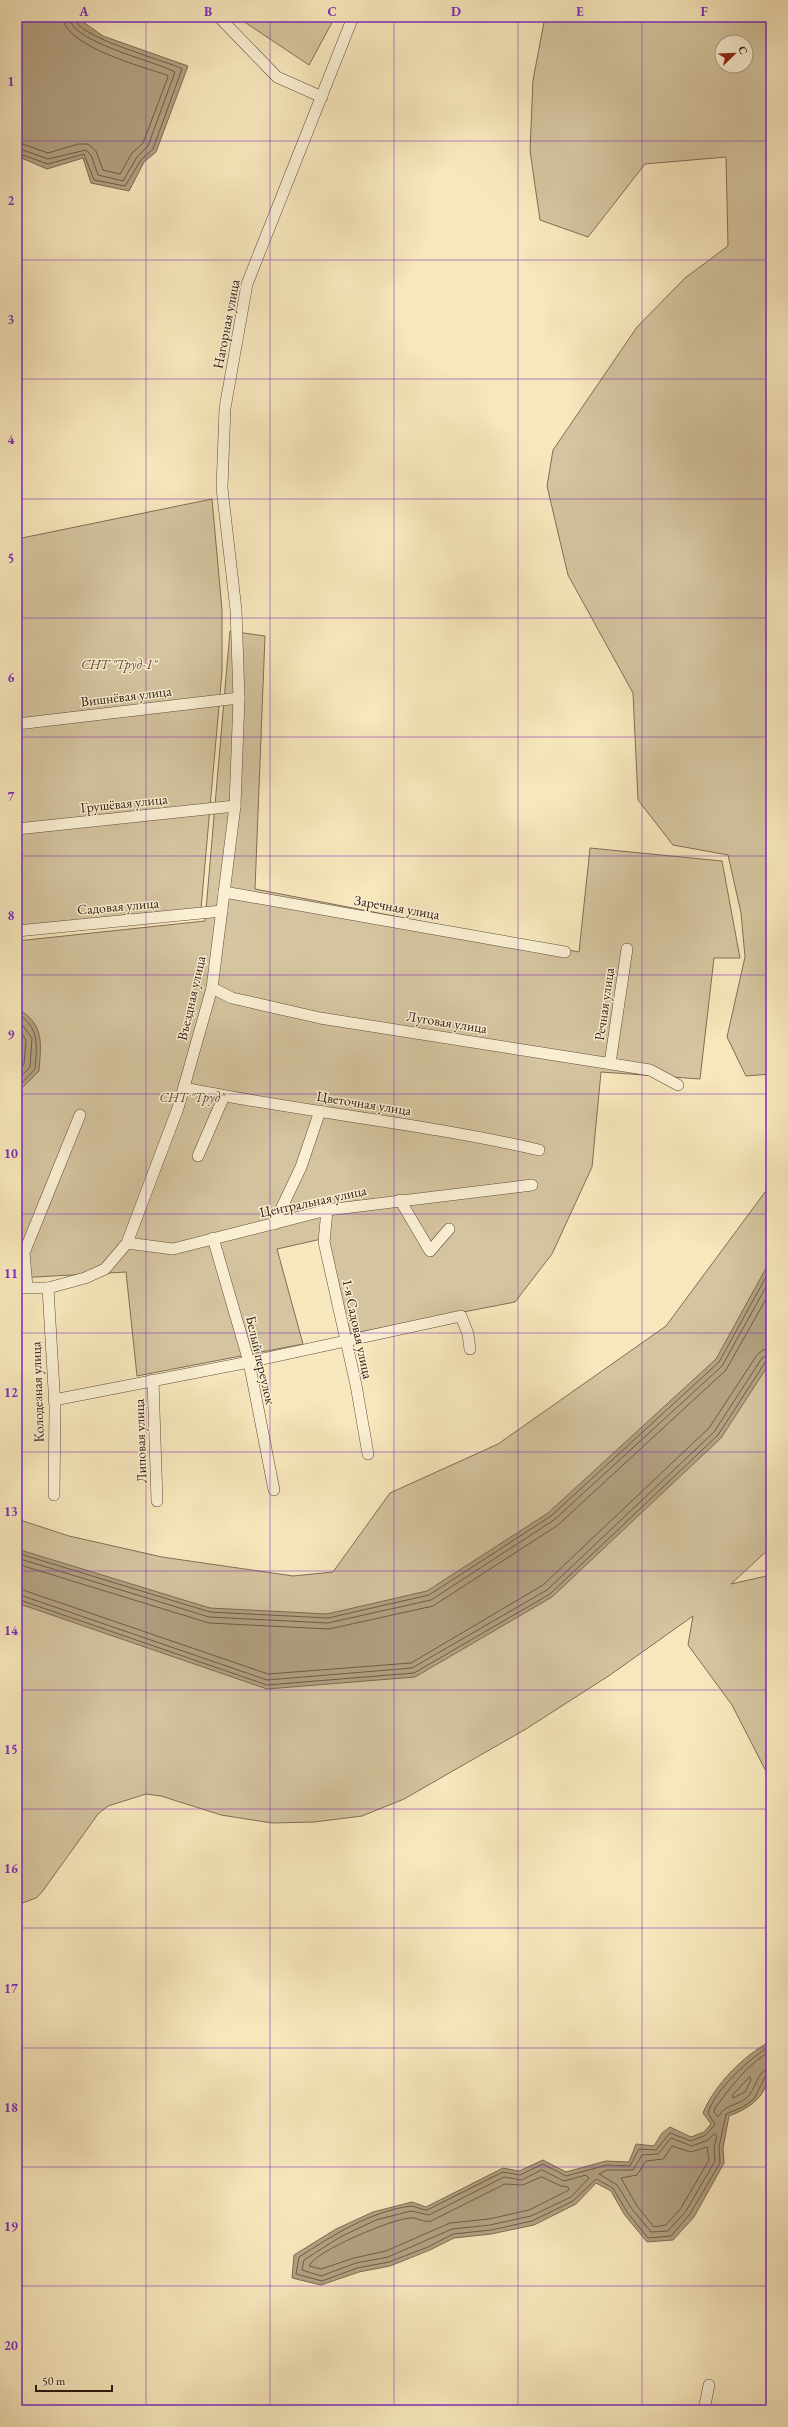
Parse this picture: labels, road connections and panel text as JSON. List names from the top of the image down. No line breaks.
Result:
{"streets":{"street":["Нагорная улица","Вишнёвая улица","Грушёвая улица","Садовая улица","Заречная улица","Въездная улица","Речная улица","Луговая улица","Цветочная улица","Центральная улица","1-я Садовая улица","Белый переулок","Колодезная улица","Липовая улица"]},"crossings":[["Нагорная улица","Въездная улица"],["Вишнёвая улица","Въездная улица"],["Грушёвая улица","Въездная улица"],["Садовая улица","Въездная улица"],["Заречная улица","Въездная улица"],["Въездная улица","Луговая улица"],["Въездная улица","Цветочная улица"],["Въездная улица","Центральная улица"],["Въездная улица","Колодезная улица"],["Речная улица","Луговая улица"],["Центральная улица","1-я Садовая улица"],["Центральная улица","Белый переулок"]],"parks":["СНТ \"Труд-1\"","СНТ \"Труд\""],"scale_bar":"50 m","north":"top right","grid":{"columns":["A","B","C","D","E","F"],"rows":["1","2","3","4","5","6","7","8","9","10","11","12","13","14","15","16","17","18","19","20"]}}
